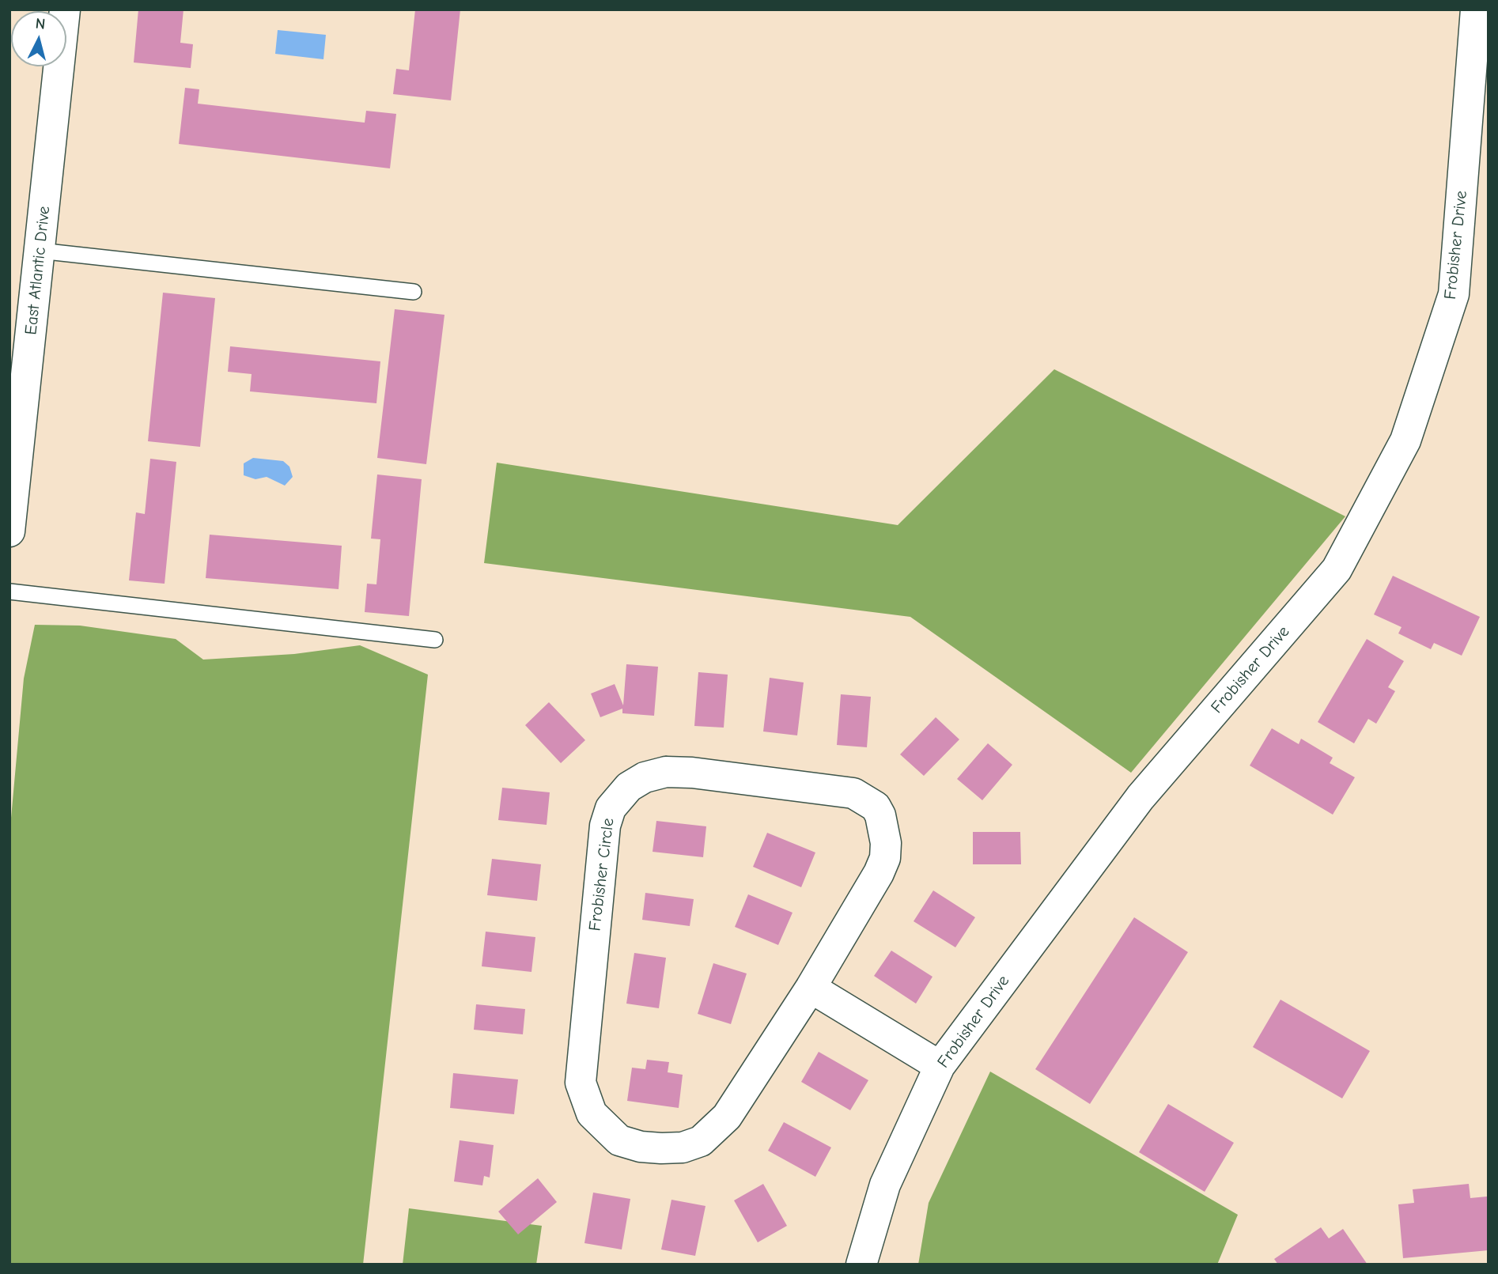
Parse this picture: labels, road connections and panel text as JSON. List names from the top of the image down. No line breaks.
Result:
{"streets":{"street":["Frobisher Drive","East Atlantic Drive","Frobisher Circle"]},"north":"top"}
